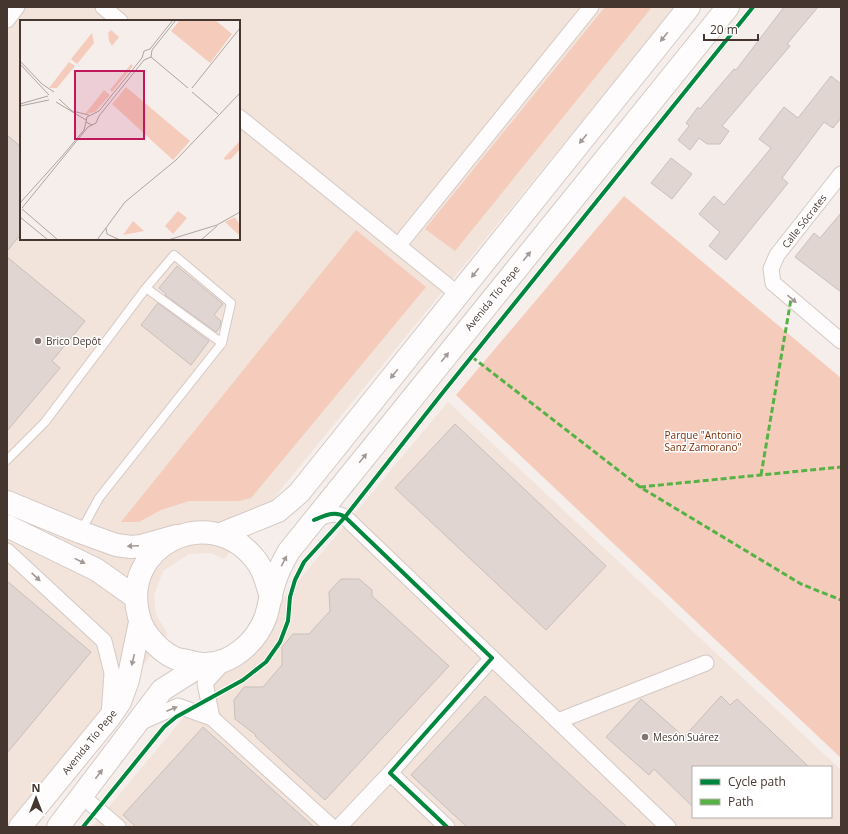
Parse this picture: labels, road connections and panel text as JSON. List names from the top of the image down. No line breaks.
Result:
{"streets":{"main road":["Avenida Tío Pepe"],"street":["Calle Sócrates"]},"parks":["Parque \"Antonio Sanz Zamorano\""],"places":["Brico Depôt","Mesón Suárez"],"legend":["Cycle path","Path"],"scale_bar":"20 m","north":"top"}
